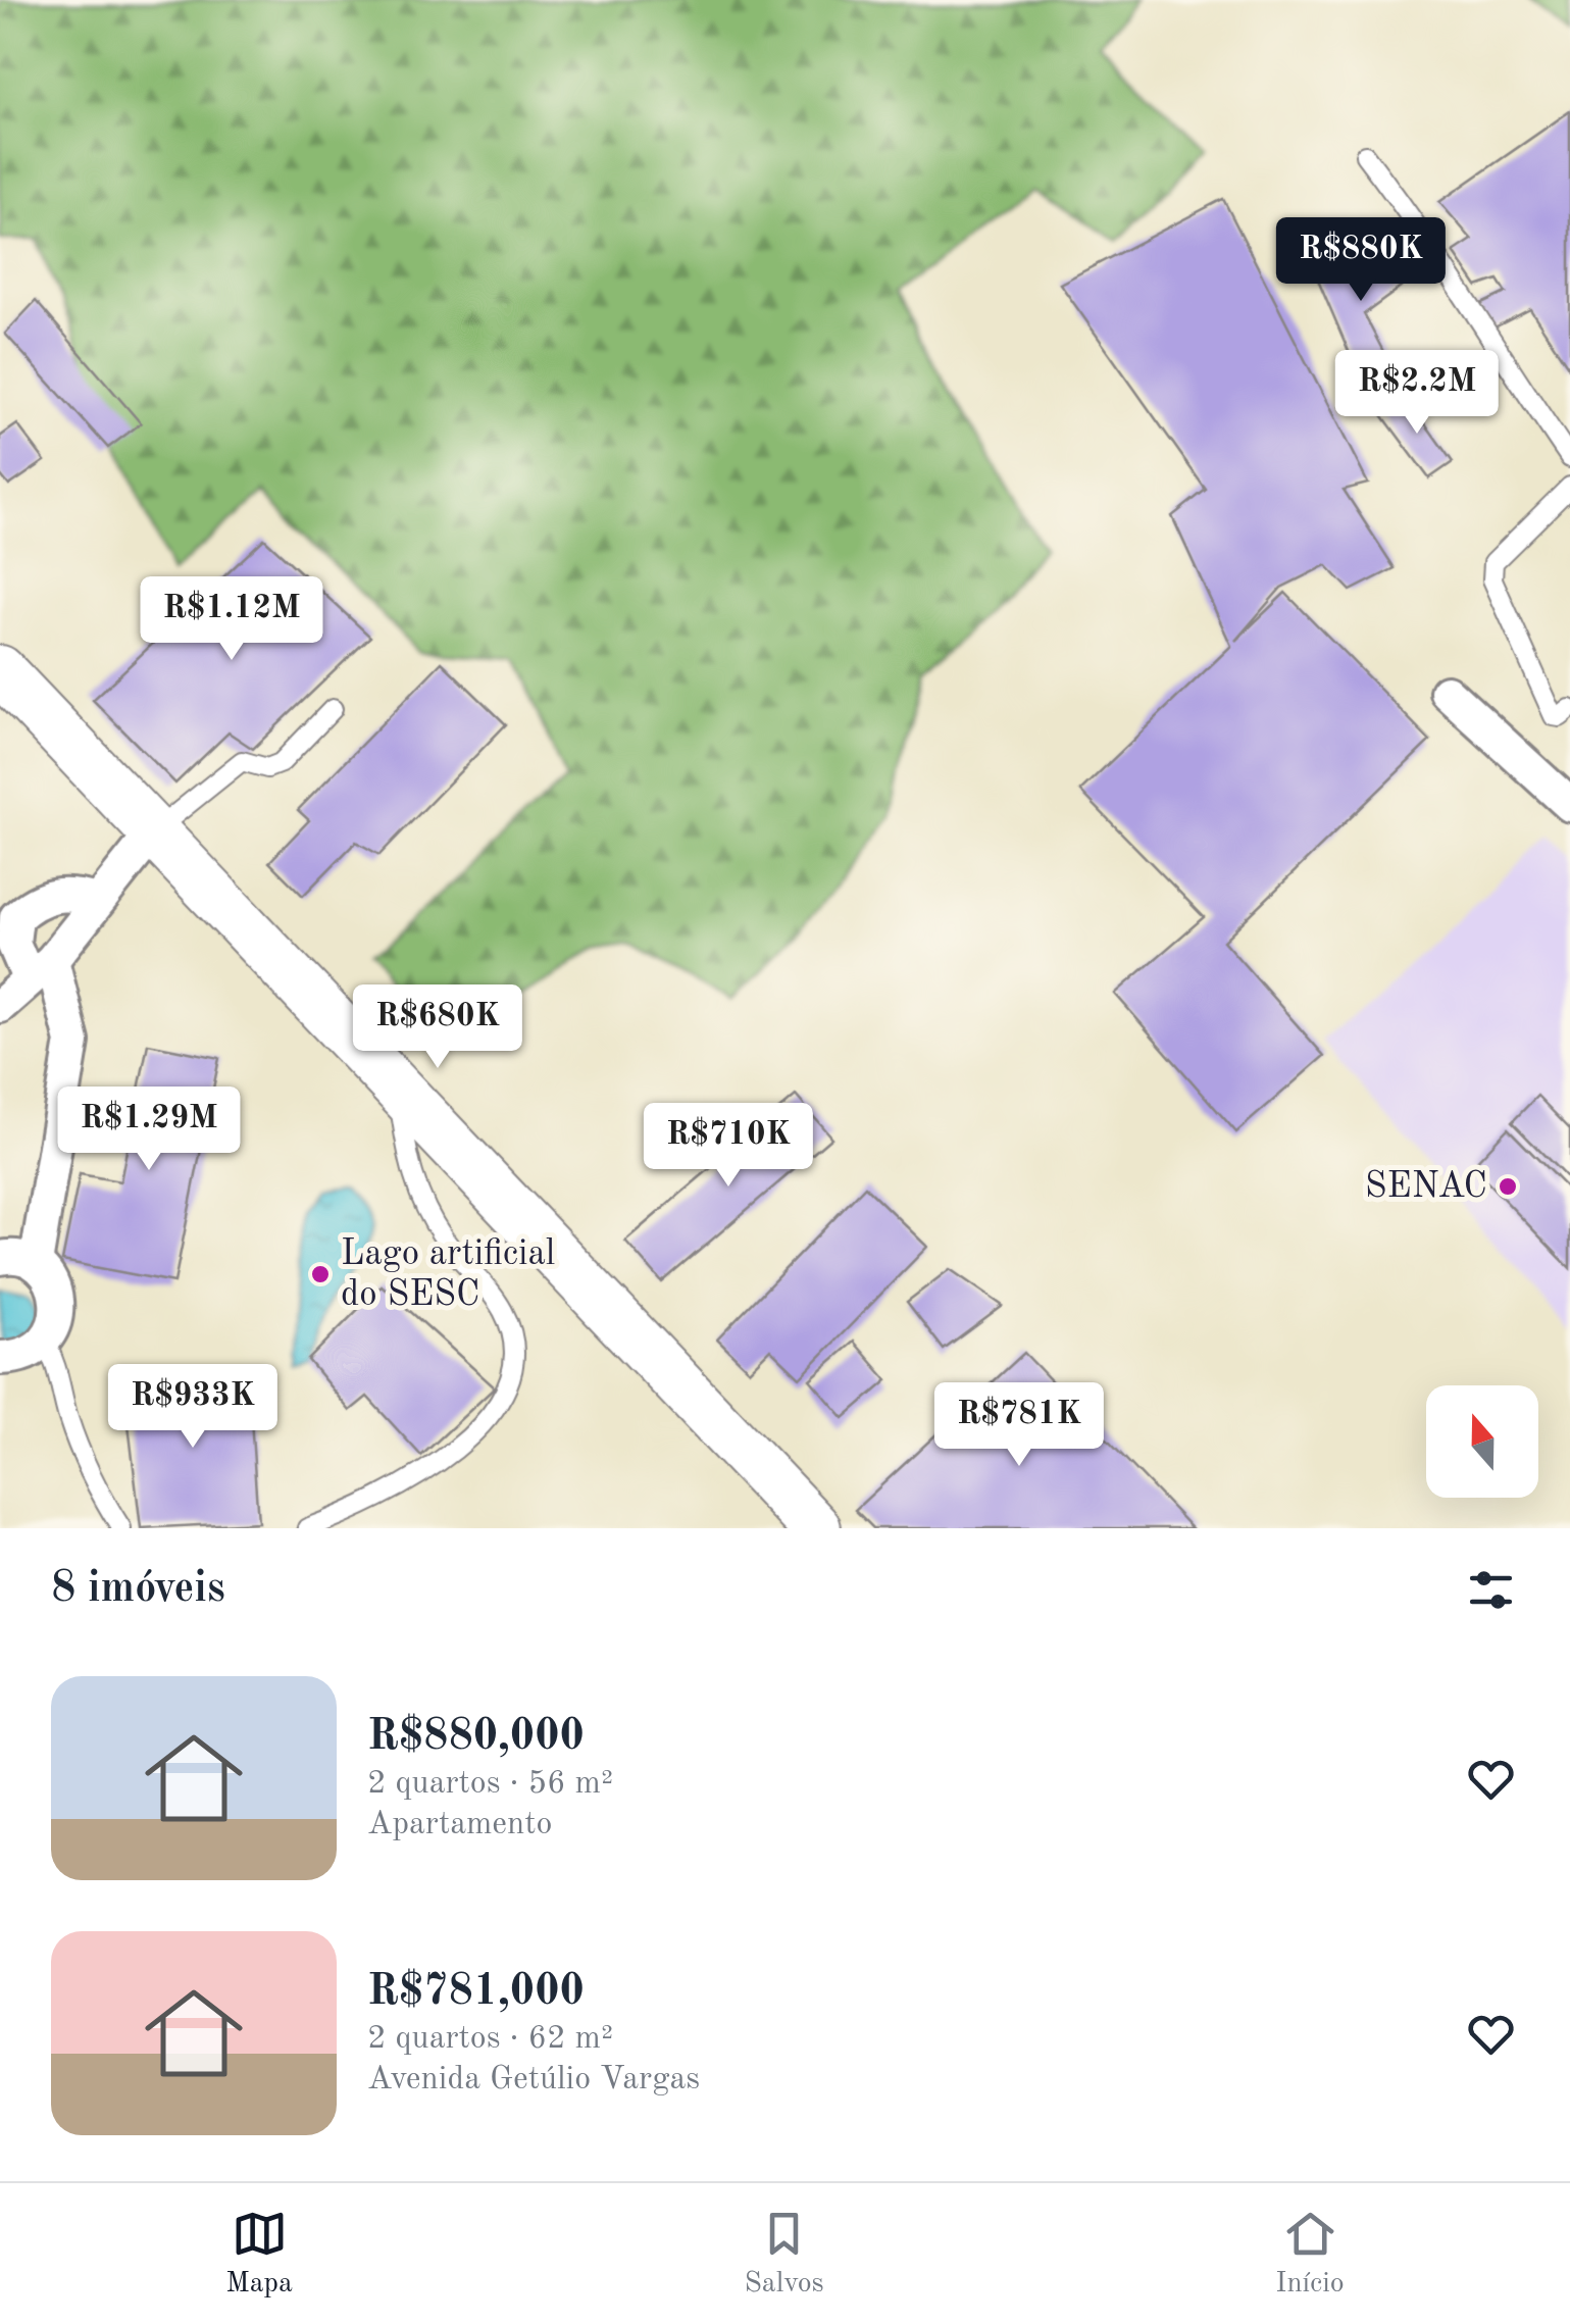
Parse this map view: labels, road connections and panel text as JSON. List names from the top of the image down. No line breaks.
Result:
{"places":["SENAC","Lago artificial do SESC"],"north":"top","page":{"price":["R$880K","R$2.2M","R$1.12M","R$680K","R$1.29M","R$710K","R$933K","R$781K"],"heading":"8 imóveis","list":[{"name":"R$880,000","note":"2 quartos · 56 m² · Apartamento"},{"name":"R$781,000","note":"2 quartos · 62 m² · Avenida Getúlio Vargas"}],"tabs":["Mapa","Salvos","Início"]}}
